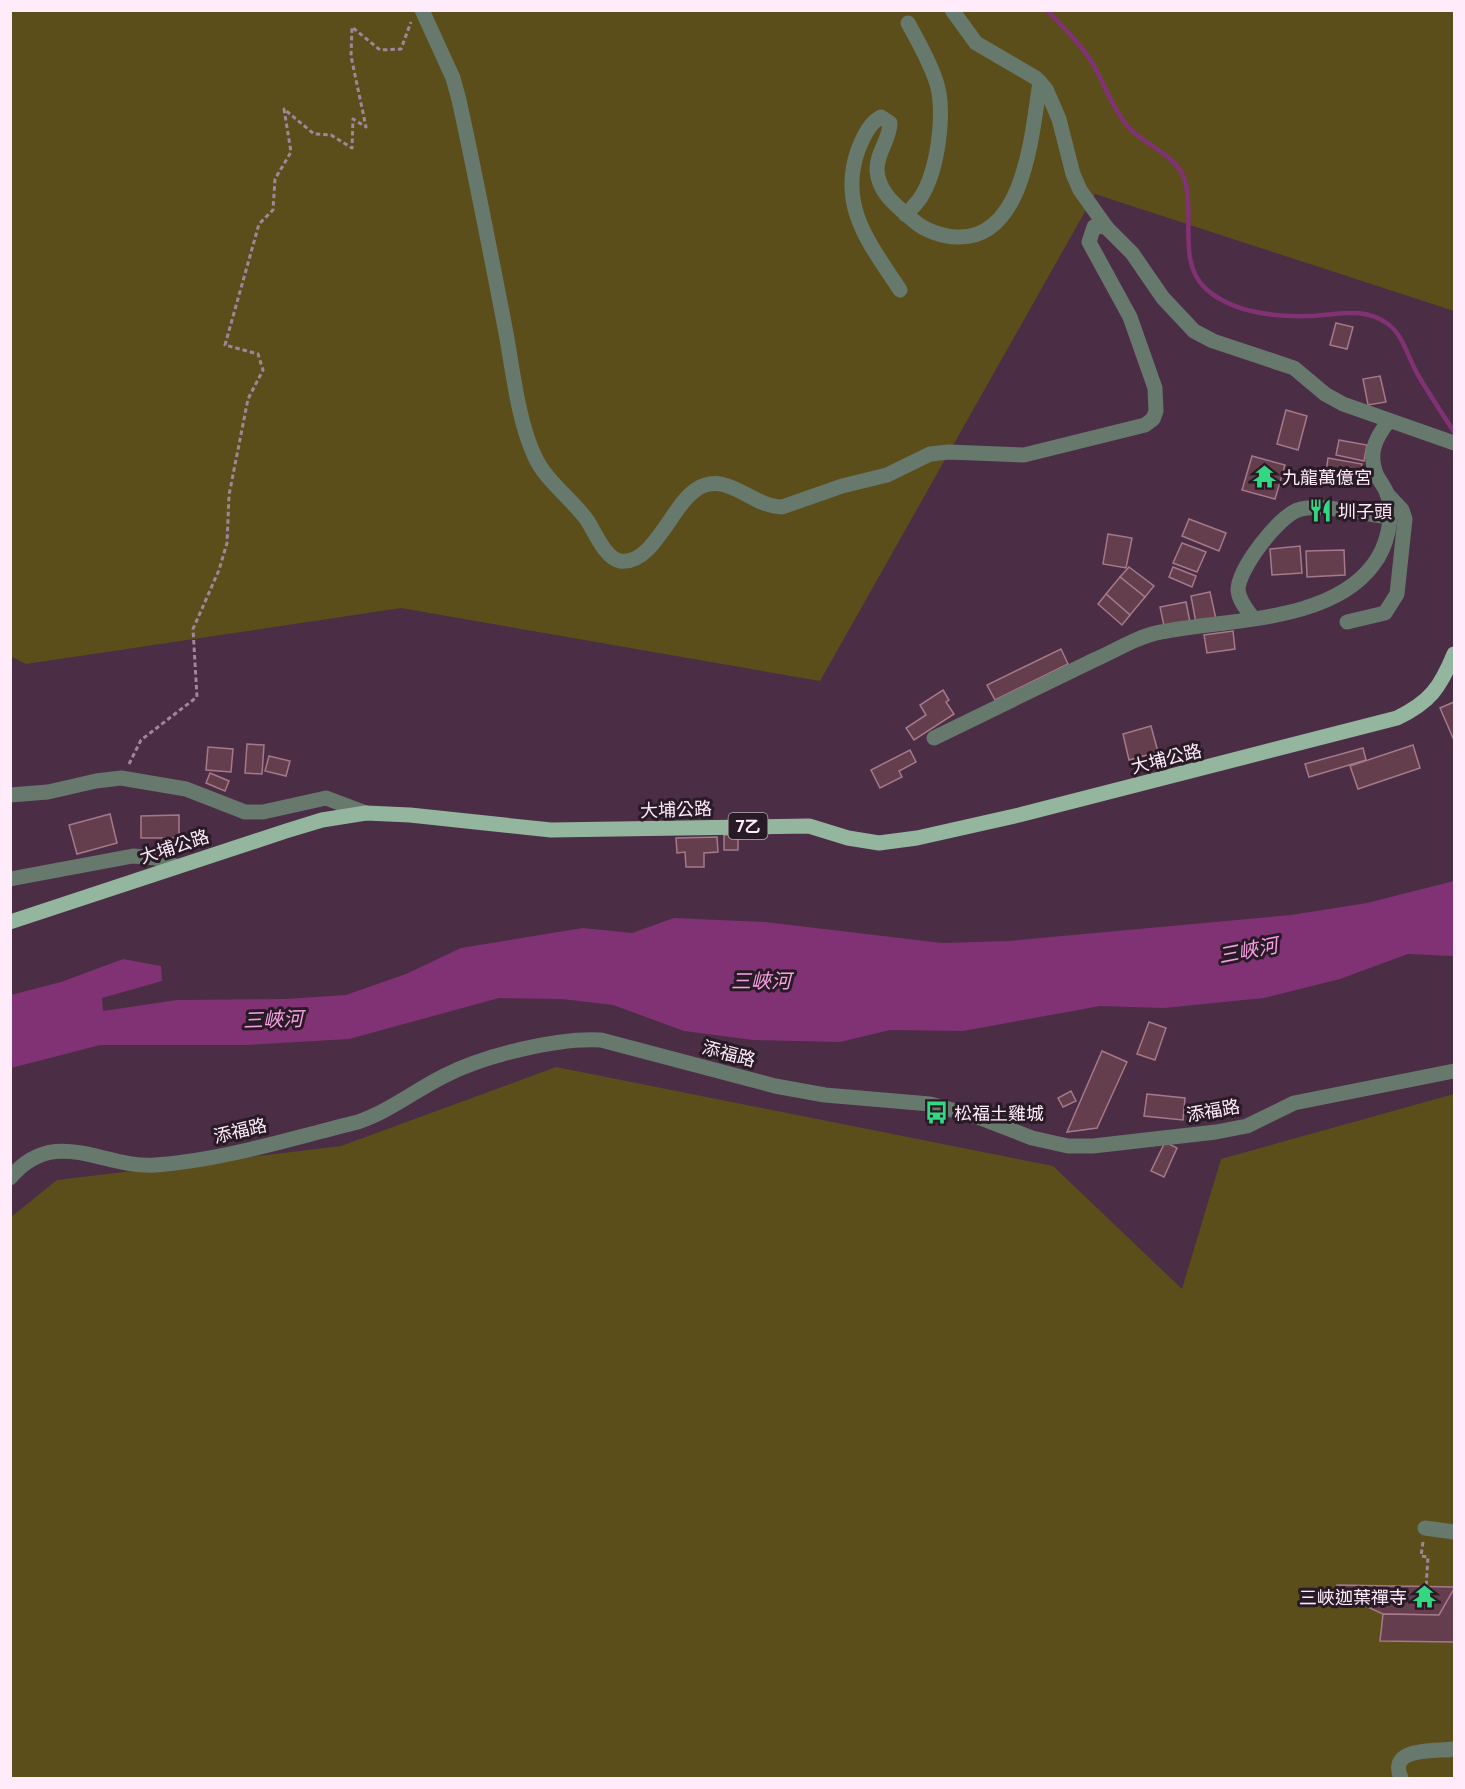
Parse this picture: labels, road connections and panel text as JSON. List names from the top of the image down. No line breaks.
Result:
{"streets":{"main road":["大埔公路","7乙"],"street":["添福路"]},"water":["三峽河"],"places":{"temple":["九龍萬億宮","三峽迦葉禪寺"],"restaurant":["圳子頭"],"bus stop":["松福土雞城"]}}
